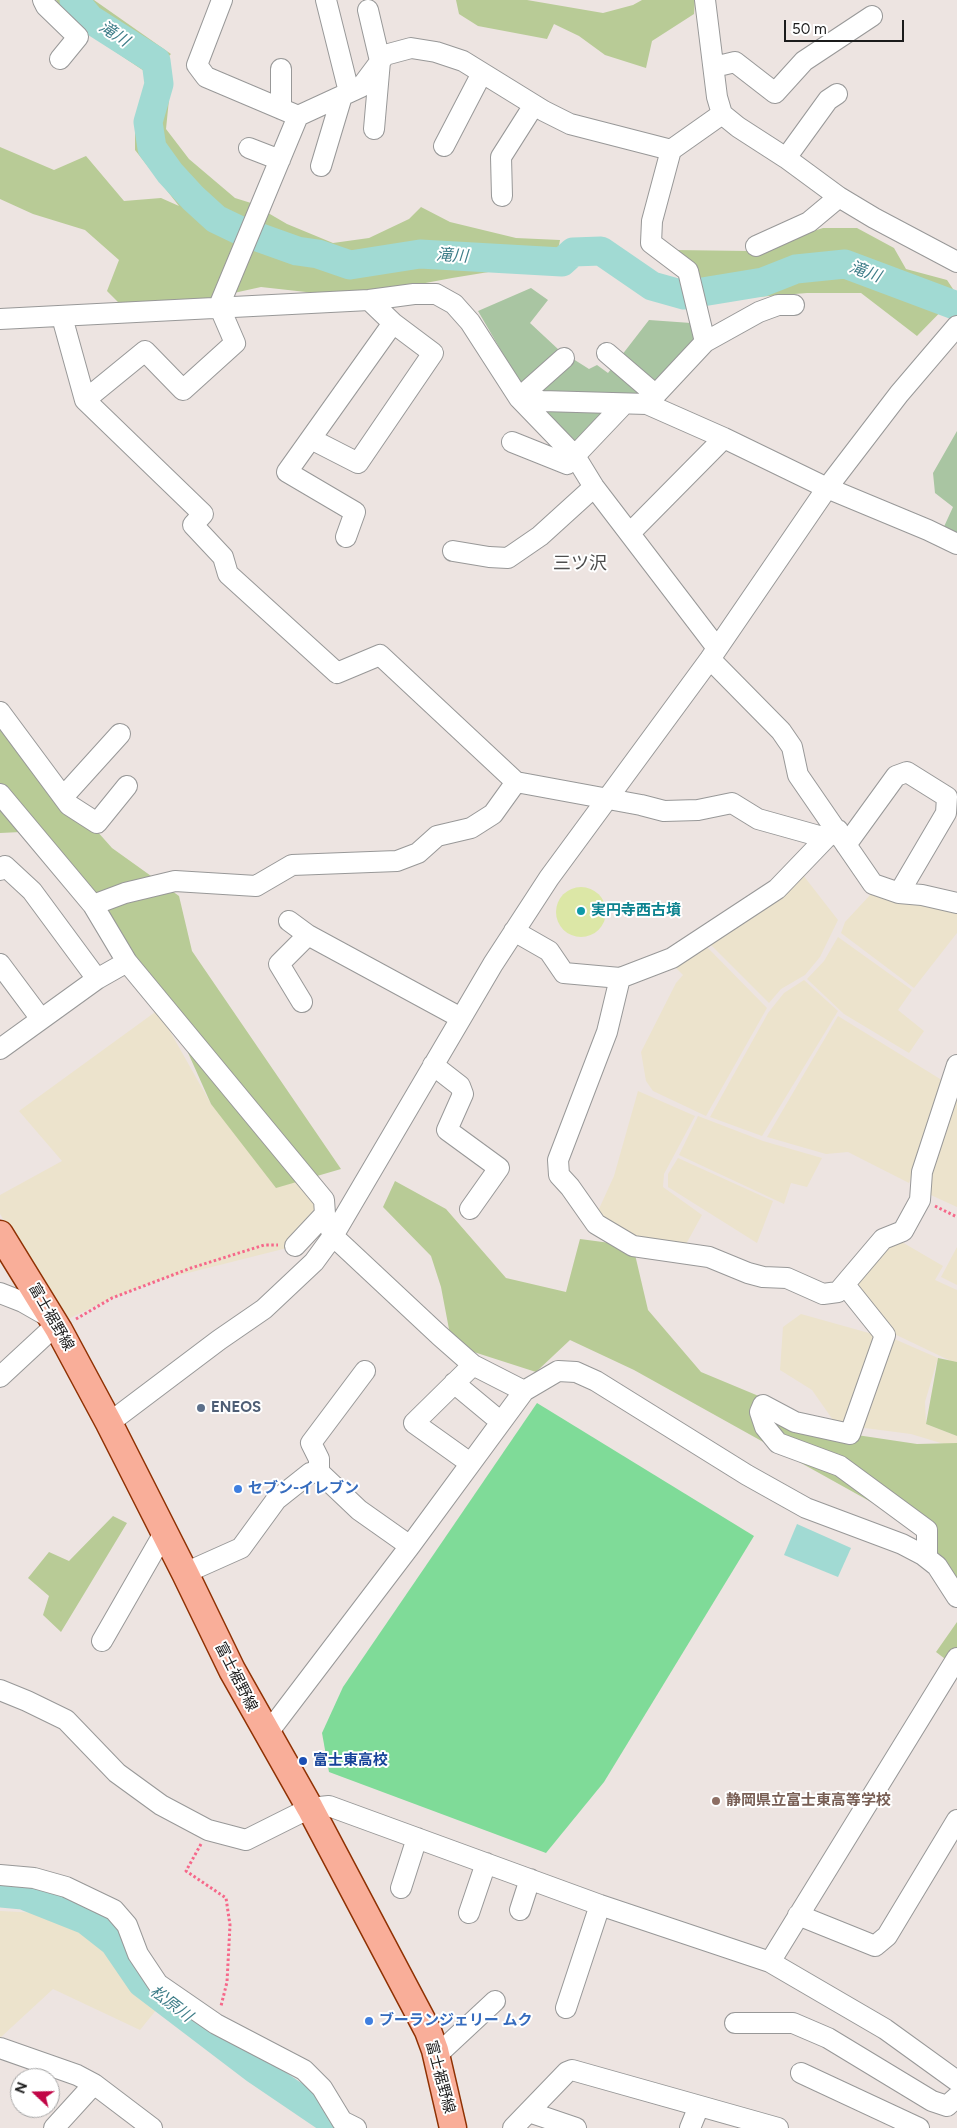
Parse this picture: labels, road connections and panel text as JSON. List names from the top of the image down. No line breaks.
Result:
{"streets":{"main road":["富士裾野線"]},"districts":["三ツ沢"],"water":["滝川","松原川"],"places":["実円寺西古墳","ENEOS","セブン-イレブン","富士東高校","静岡県立富士東高等学校","ブーランジェリー ムク"],"scale_bar":"50 m","north":"left"}
